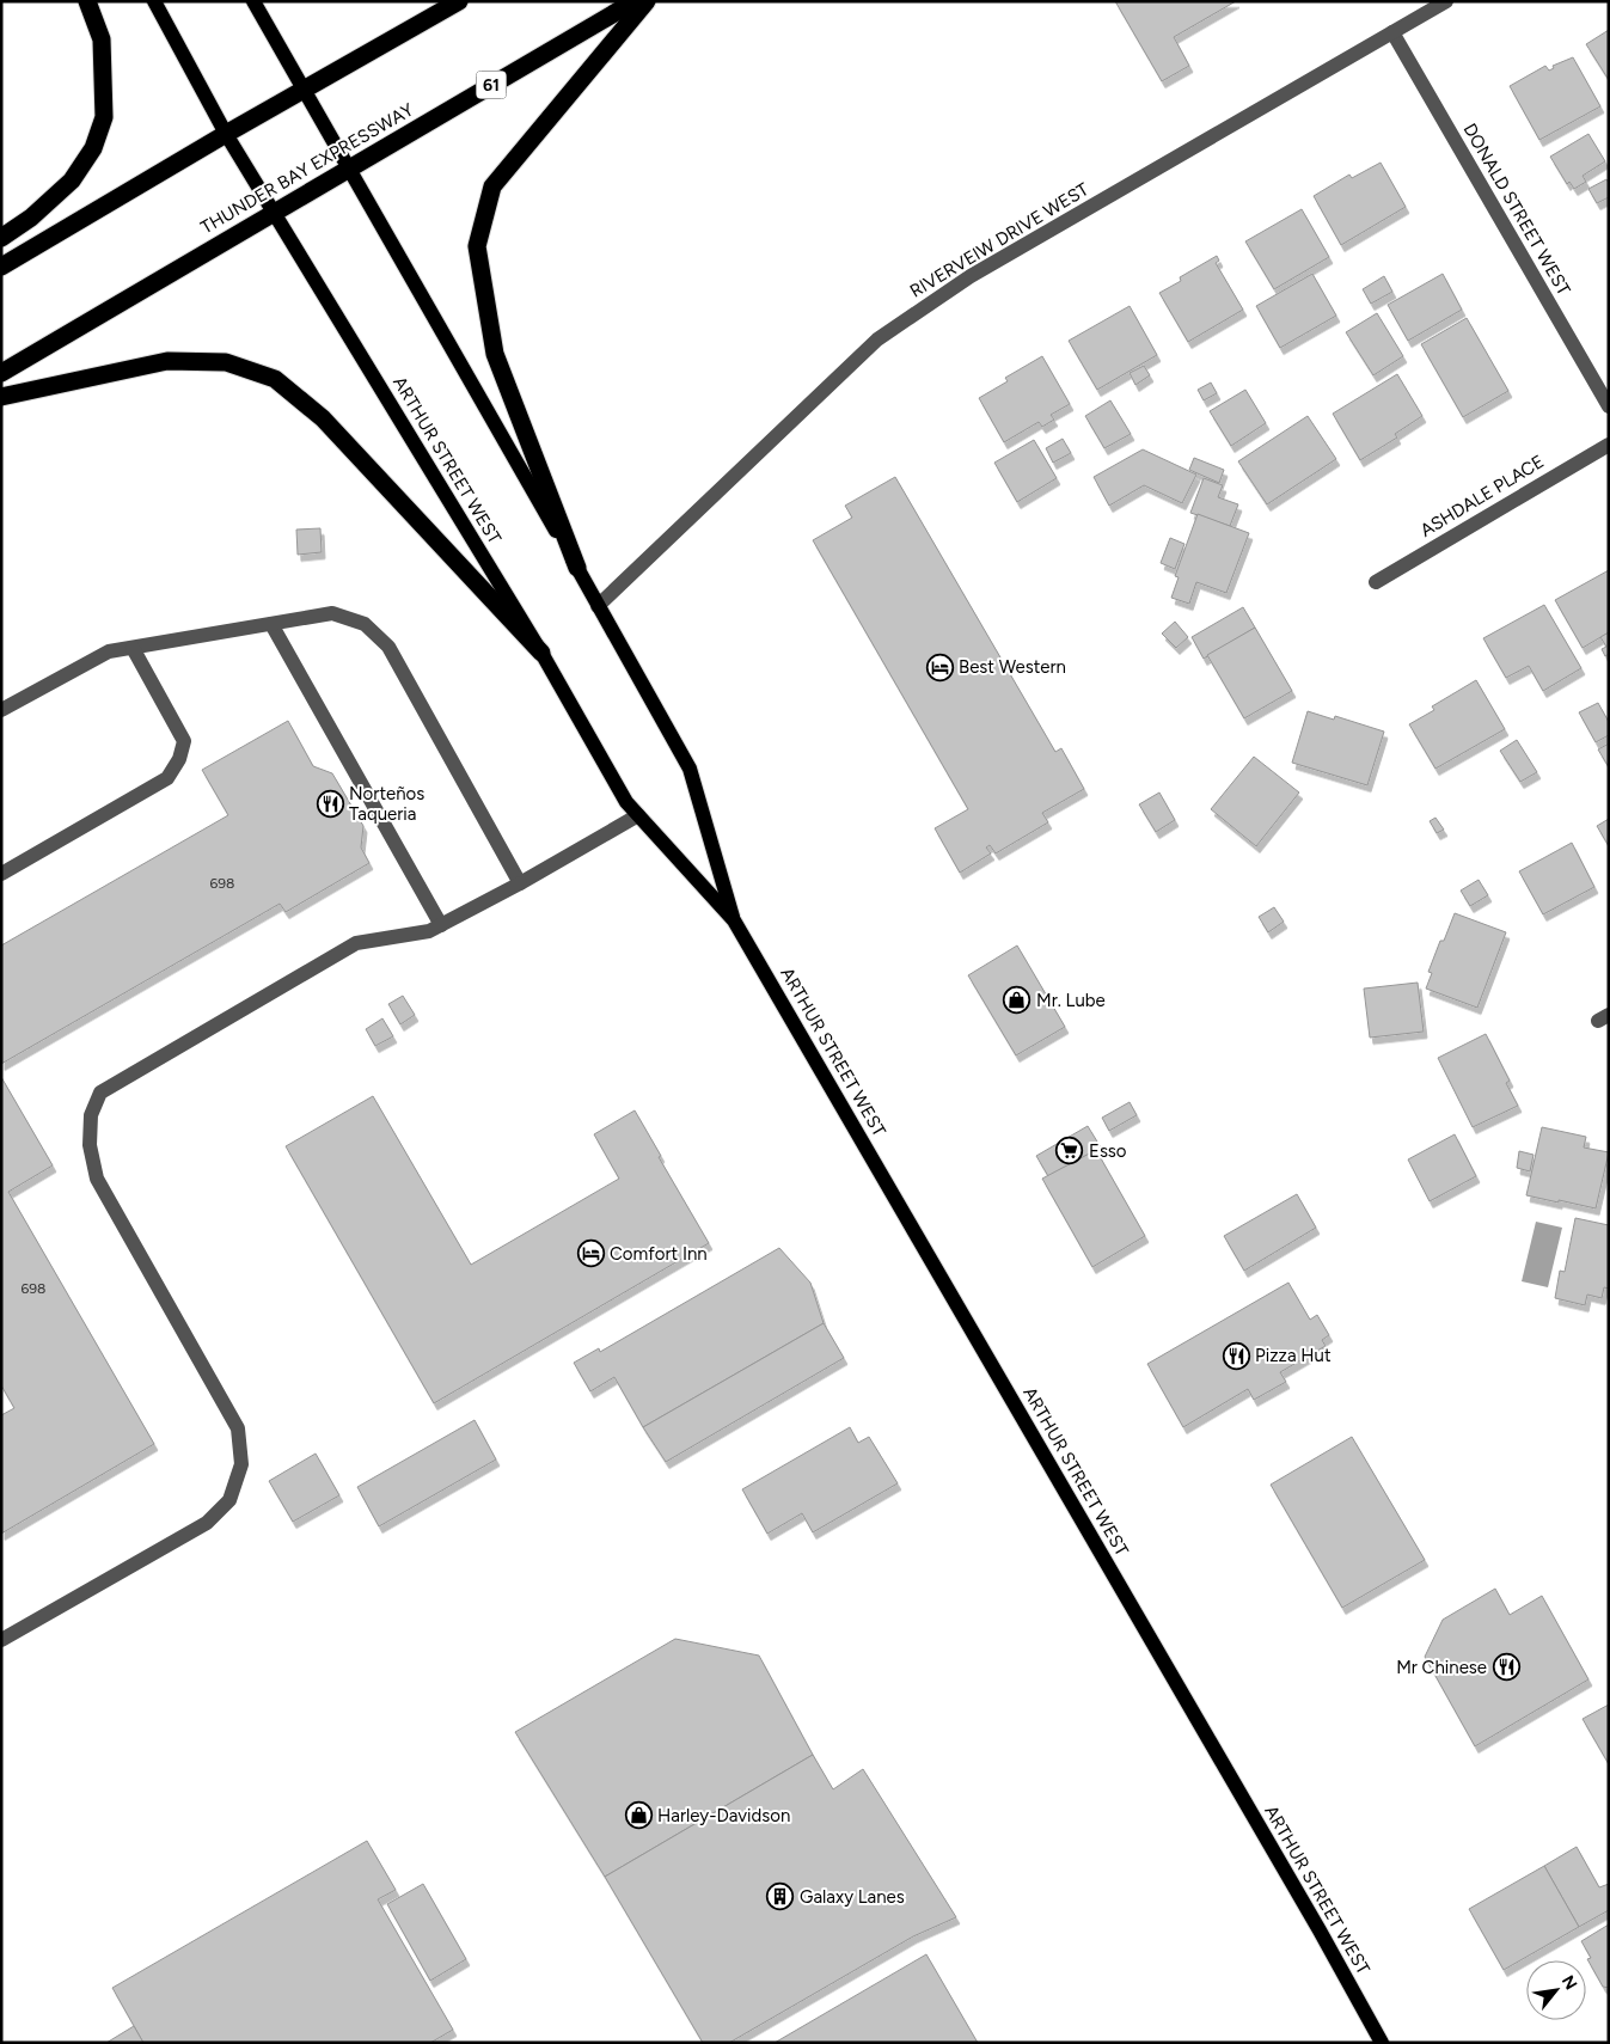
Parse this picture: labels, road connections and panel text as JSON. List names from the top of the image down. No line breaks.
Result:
{"streets":{"highway":["61","THUNDER BAY EXPRESSWAY"],"main road":["ARTHUR STREET WEST"],"street":["DONALD STREET WEST","RIVERVEIW DRIVE WEST","ASHDALE PLACE"]},"crossings":[["THUNDER BAY EXPRESSWAY","ARTHUR STREET WEST"],["DONALD STREET WEST","RIVERVEIW DRIVE WEST"],["RIVERVEIW DRIVE WEST","ARTHUR STREET WEST"]],"places":{"hotel":["Best Western","Comfort Inn"],"restaurant":["Norteños Taqueria","Pizza Hut","Mr Chinese"],"shop":["Mr. Lube","Harley-Davidson"],"supermarket":["Esso"],"building":["Galaxy Lanes"]},"house_numbers":["698","698"],"north":"top right"}
